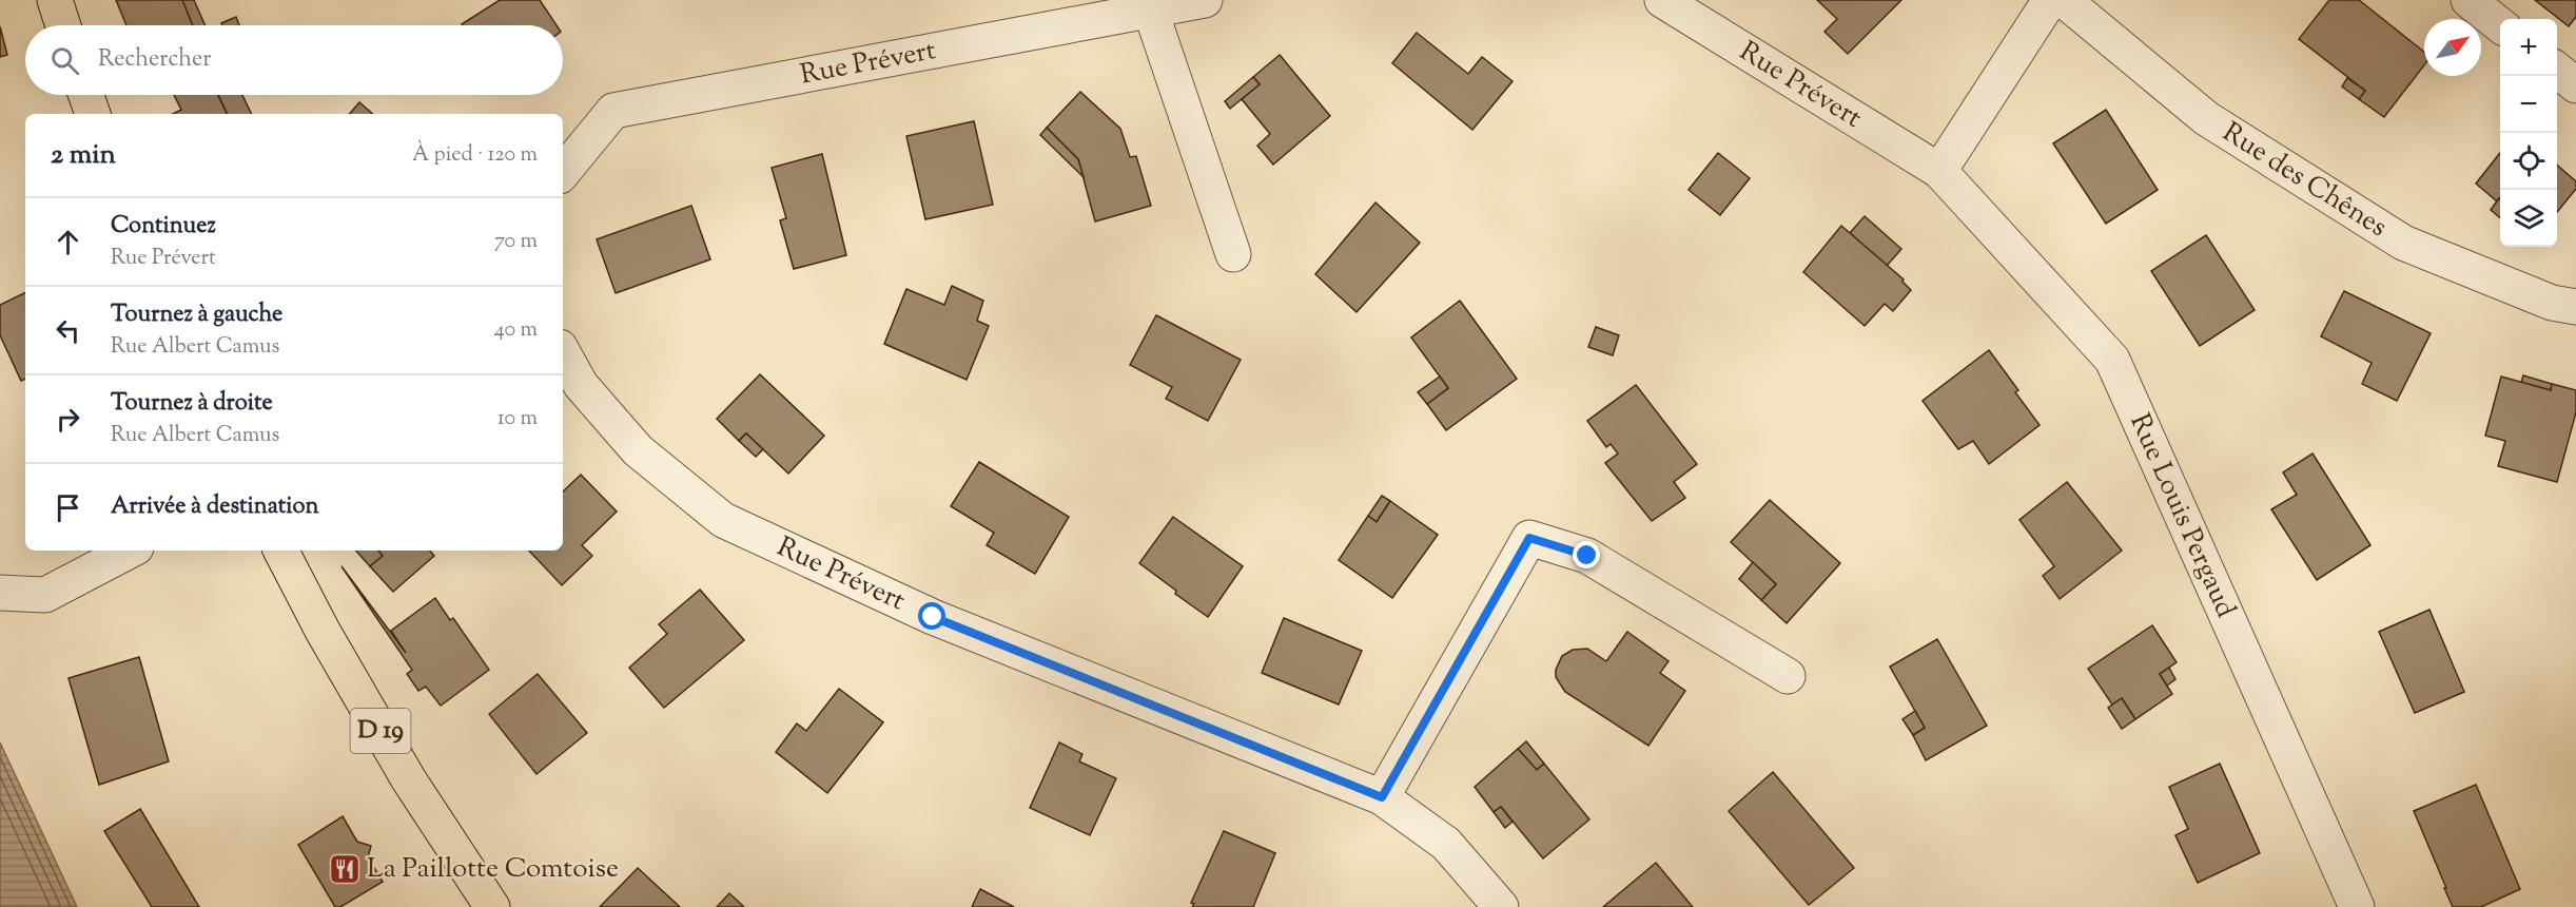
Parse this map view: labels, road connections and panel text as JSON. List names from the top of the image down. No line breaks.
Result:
{"streets":{"main road":["D 19"],"street":["Rue Prévert","Rue des Chênes","Rue Louis Pergaud"]},"crossings":[["Rue Prévert","Rue Louis Pergaud"]],"places":{"restaurant":["La Paillotte Comtoise"]},"north":"top right","page":{"map_buttons":["+","−"],"search":"Rechercher","heading":["2 min","À pied · 120 m"],"list":[["Continuez","Rue Prévert","70 m"],["Tournez à gauche","Rue Albert Camus","40 m"],["Tournez à droite","Rue Albert Camus","10 m"],"Arrivée à destination"]}}
